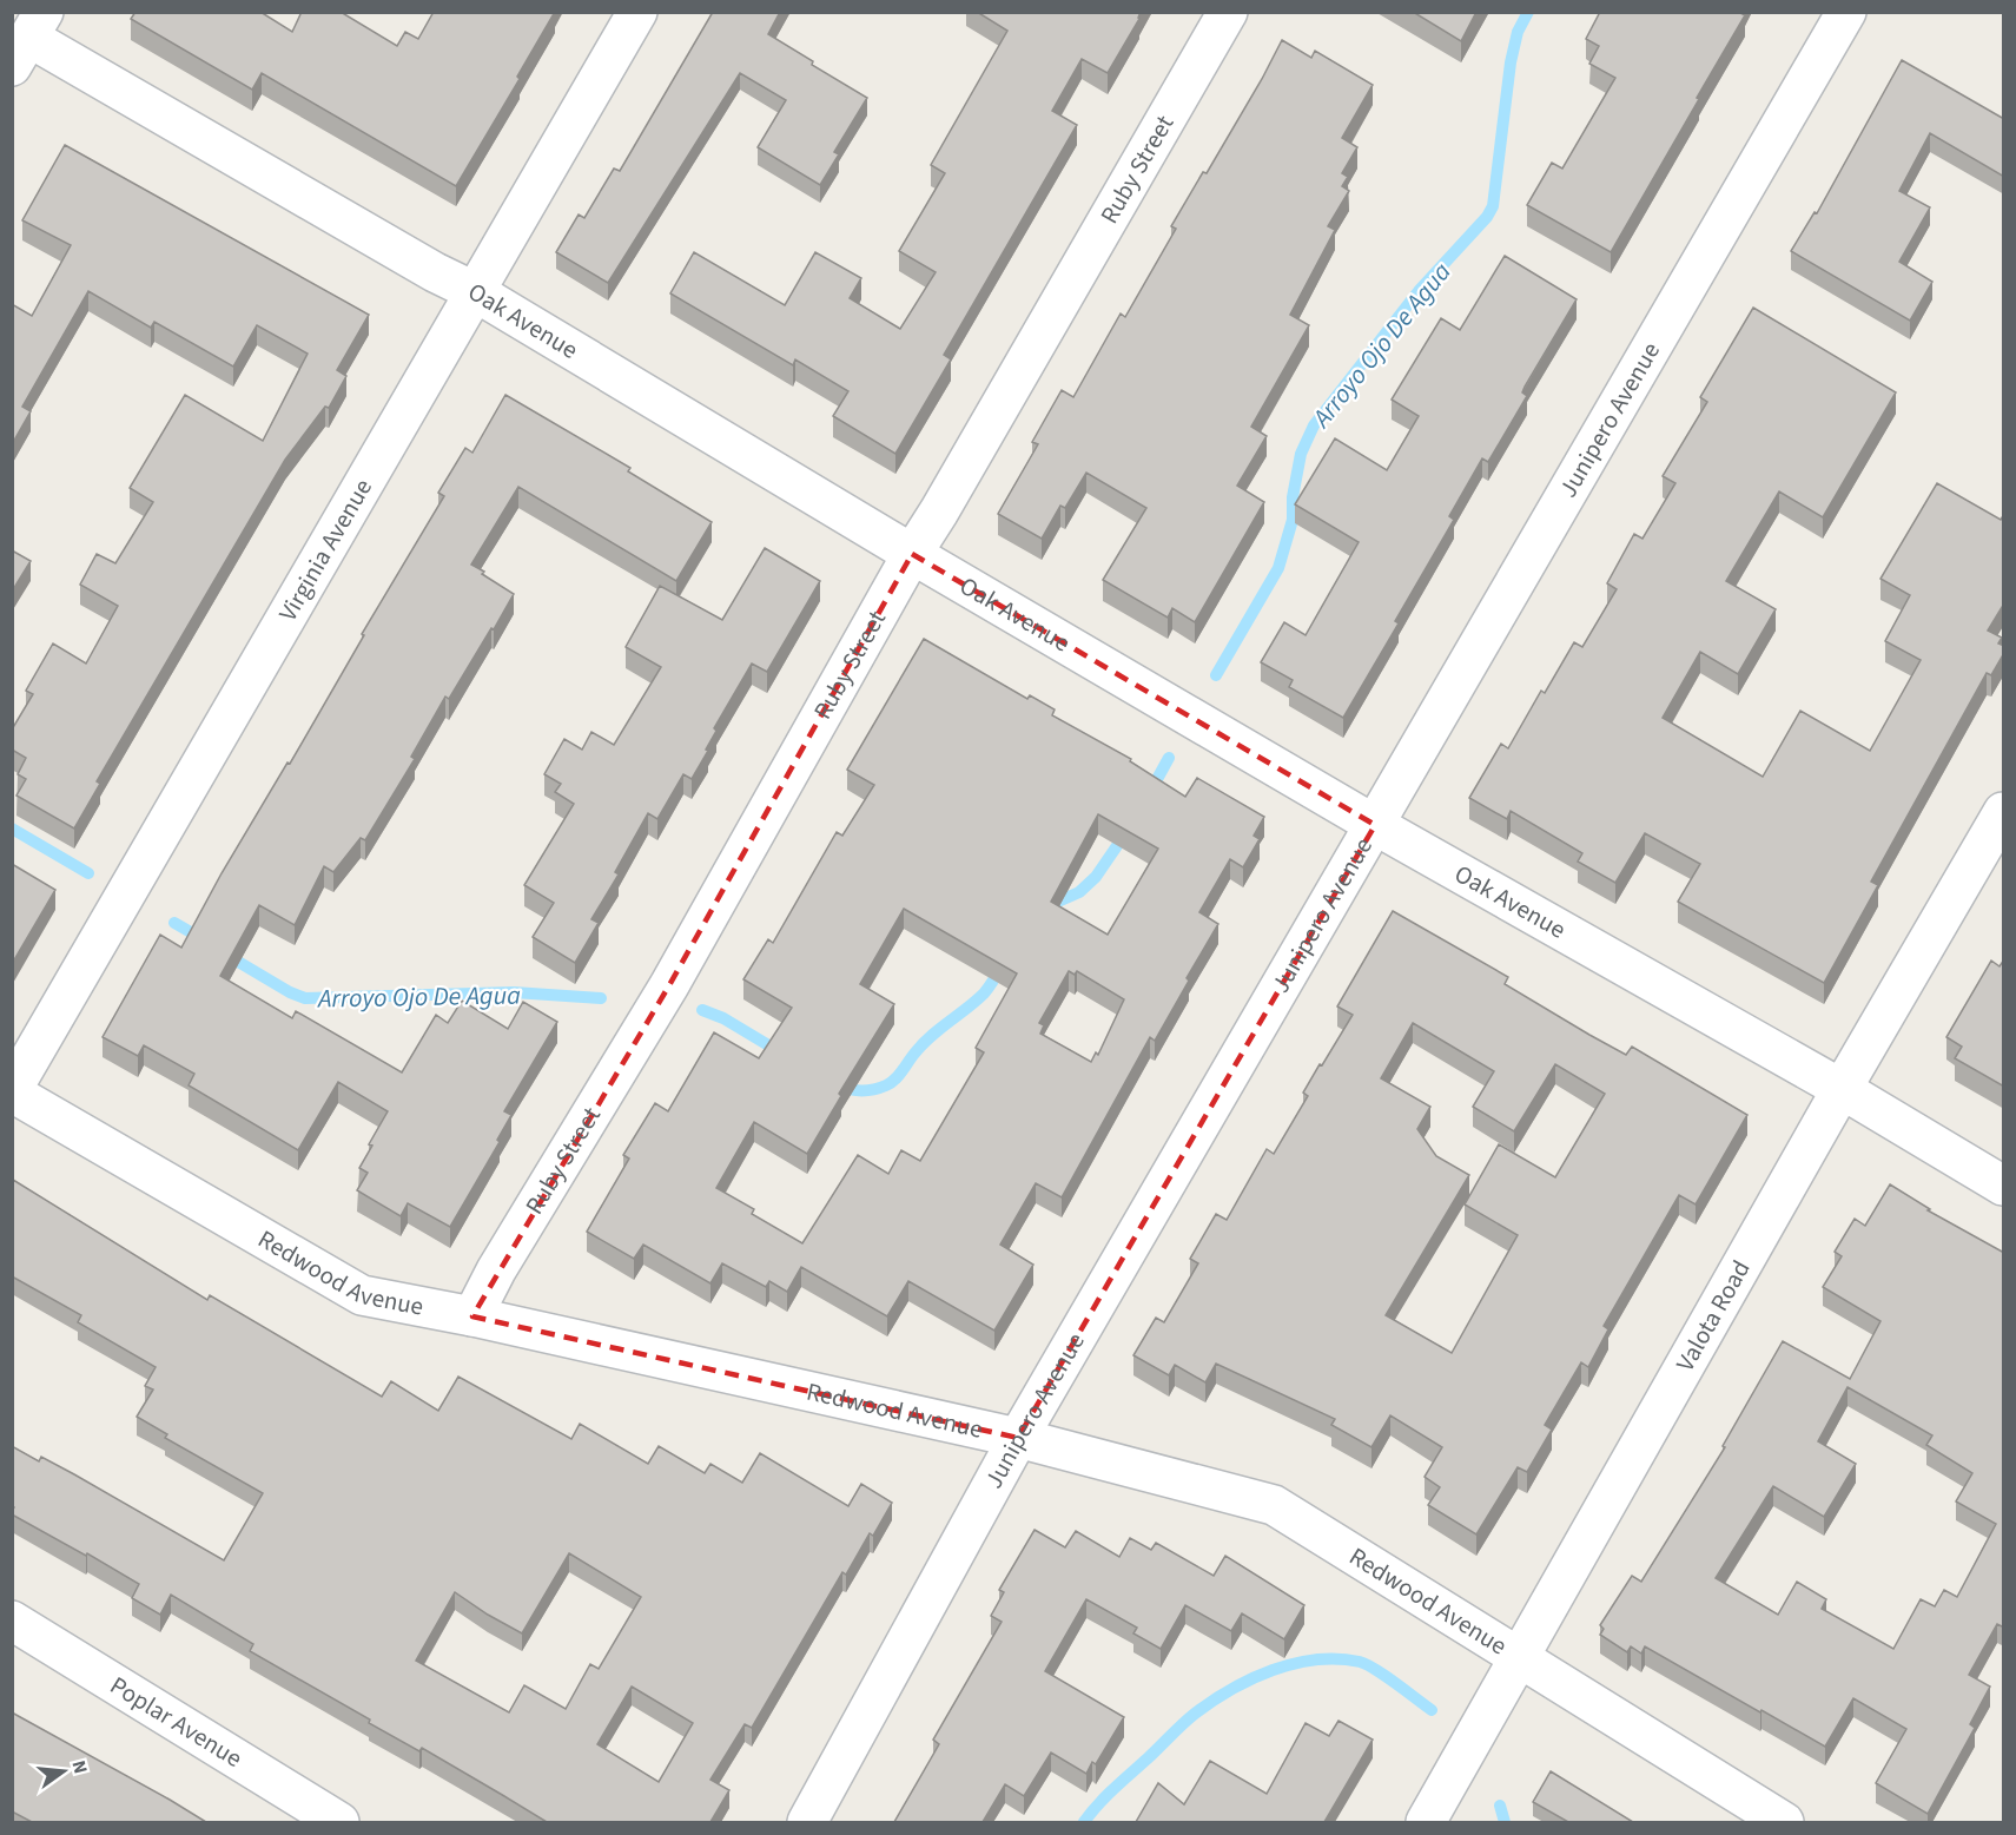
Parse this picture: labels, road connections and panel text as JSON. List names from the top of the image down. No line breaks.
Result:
{"streets":{"street":["Ruby Street","Oak Avenue","Junipero Avenue","Virginia Avenue","Redwood Avenue","Valota Road","Poplar Avenue"]},"crossings":[["Ruby Street","Oak Avenue"],["Ruby Street","Redwood Avenue"],["Oak Avenue","Junipero Avenue"],["Oak Avenue","Virginia Avenue"],["Oak Avenue","Valota Road"],["Junipero Avenue","Redwood Avenue"],["Virginia Avenue","Redwood Avenue"],["Redwood Avenue","Valota Road"]],"water":["Arroyo Ojo De Agua"],"north":"right"}
